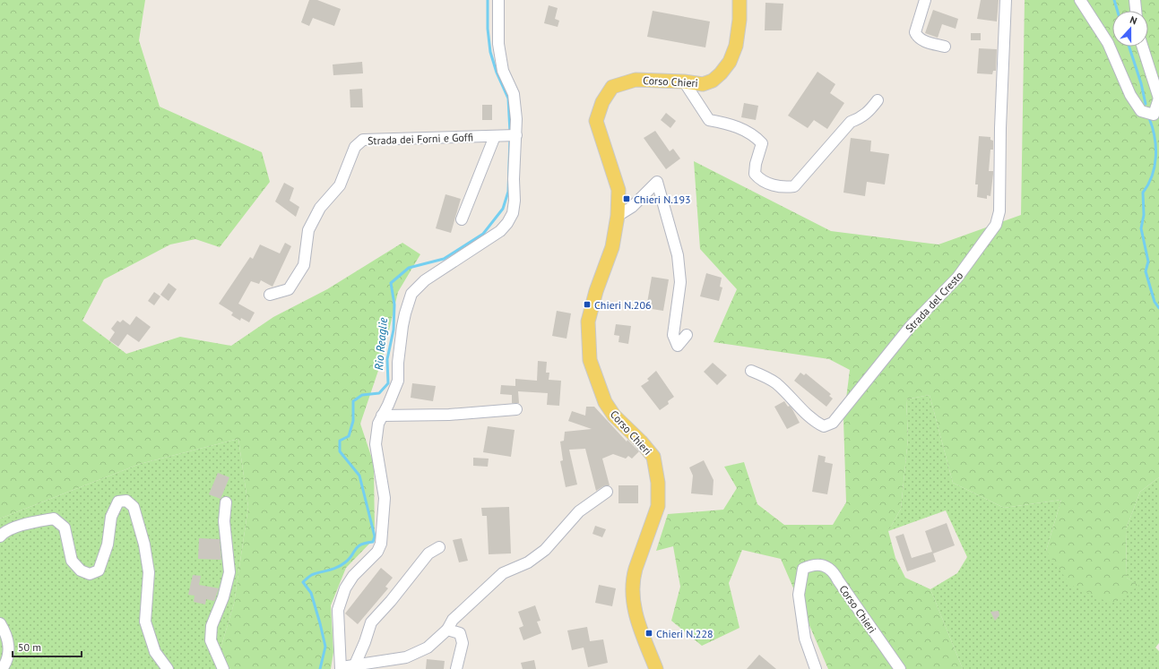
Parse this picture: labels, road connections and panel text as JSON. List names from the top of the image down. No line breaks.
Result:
{"streets":{"main road":["Corso Chieri"],"street":["Strada dei Forni e Goffi","Strada del Cresto"]},"water":["Rio Reaglie"],"places":{"transit":["Chieri N.193","Chieri N.206","Chieri N.228"]},"scale_bar":"50 m","north":"top"}
